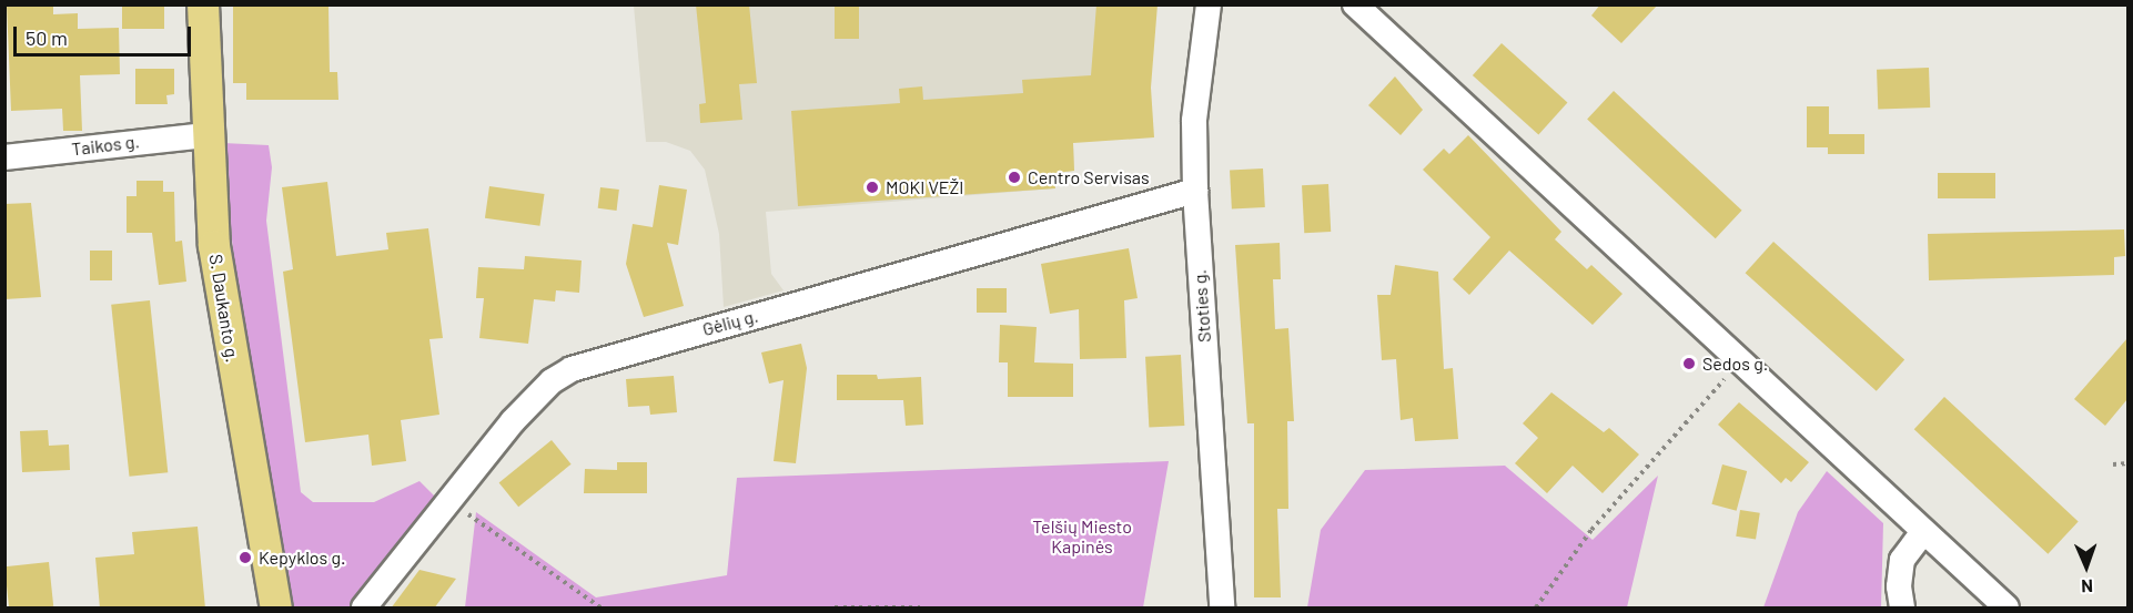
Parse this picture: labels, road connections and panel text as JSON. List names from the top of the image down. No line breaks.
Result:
{"streets":{"main road":["S. Daukanto g."],"street":["Taikos g.","Stoties g.","Gėlių g."]},"crossings":[["Taikos g.","S. Daukanto g."],["Stoties g.","Gėlių g."]],"parks":["Telšių Miesto Kapinės"],"places":["Centro Servisas","MOKI VEŽI","Sedos g.","Kepyklos g."],"scale_bar":"50 m","north":"bottom"}
